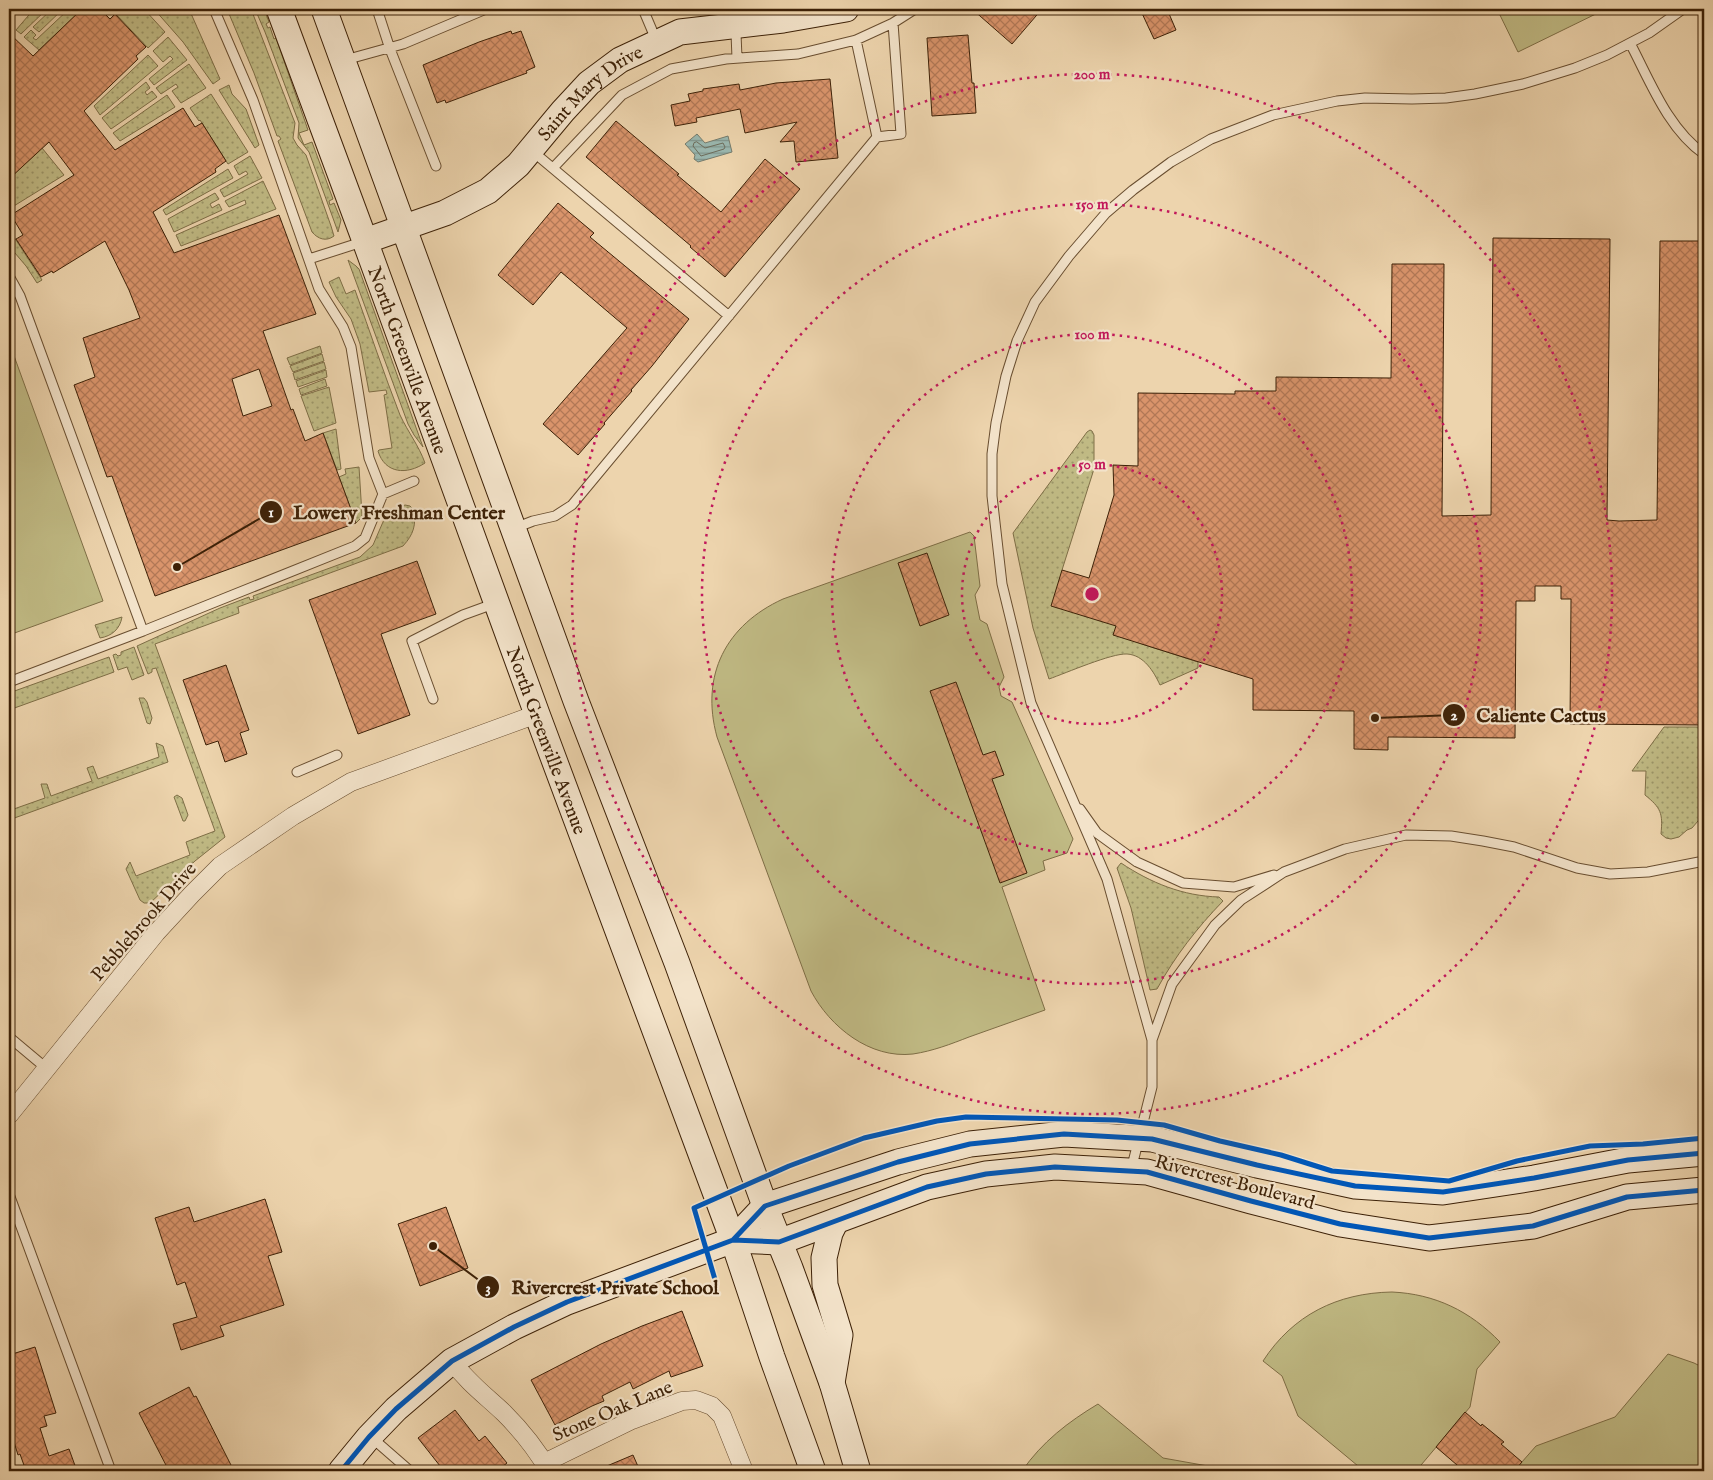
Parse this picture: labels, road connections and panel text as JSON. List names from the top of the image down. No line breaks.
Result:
{"streets":{"main road":["Saint Mary Drive","North Greenville Avenue","Rivercrest Boulevard"],"street":["Pebblebrook Drive","Stone Oak Lane"]},"crossings":[["Saint Mary Drive","North Greenville Avenue"],["North Greenville Avenue","Pebblebrook Drive"],["North Greenville Avenue","Rivercrest Boulevard"]],"places":["Lowery Freshman Center","Caliente Cactus","Rivercrest Private School"],"rings":["200 m","150 m","100 m","50 m"]}
